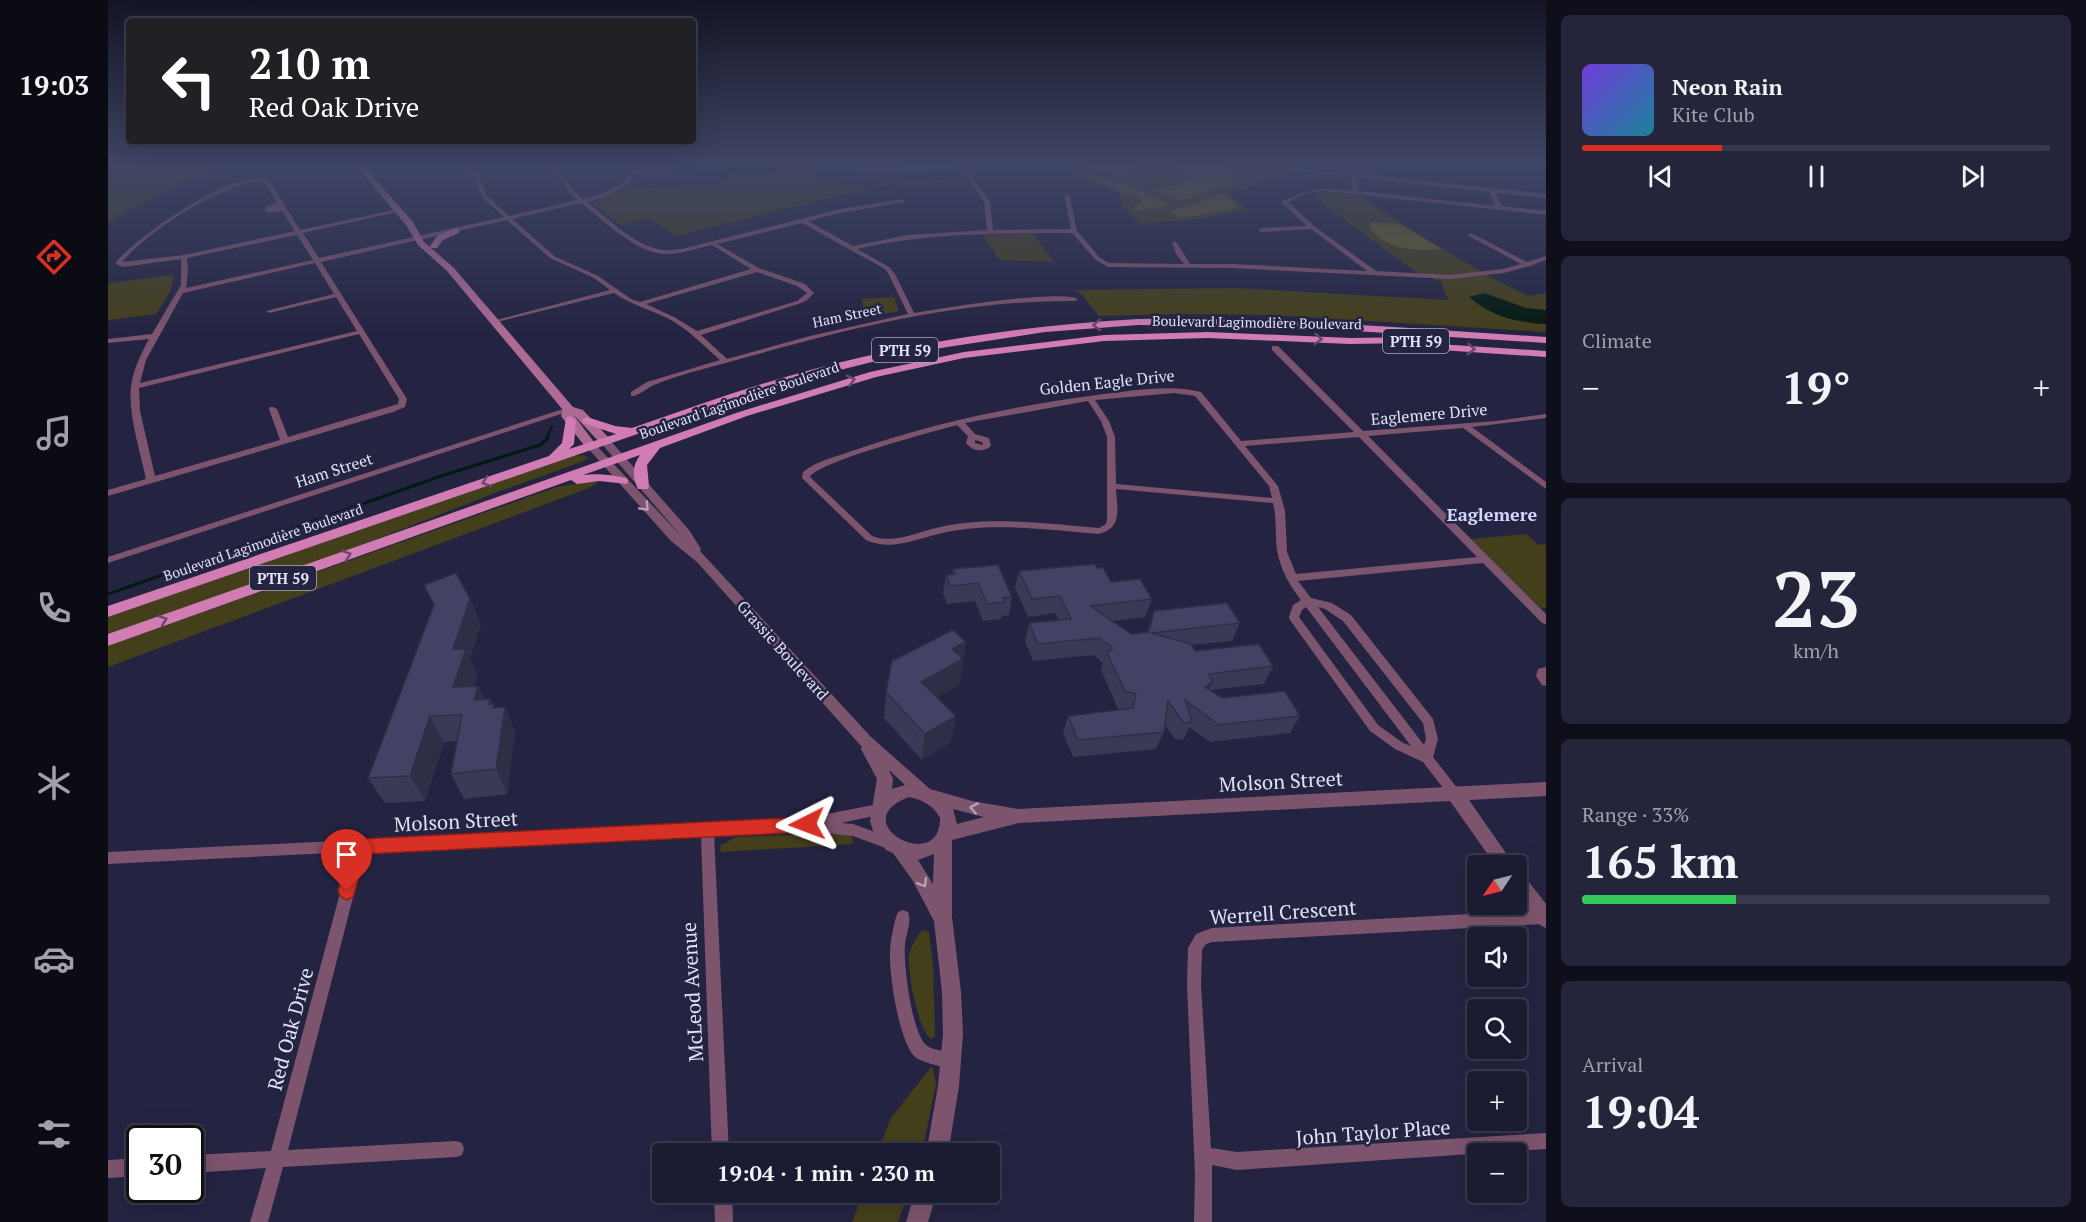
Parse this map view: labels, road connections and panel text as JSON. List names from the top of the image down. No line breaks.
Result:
{"streets":{"main road":["Boulevard Lagimodière Boulevard","PTH 59","Grassie Boulevard"],"street":["Ham Street","Golden Eagle Drive","Eaglemere Drive","Molson Street","Werrell Crescent","McLeod Avenue","Red Oak Drive","John Taylor Place"]},"crossings":[["Ham Street","Grassie Boulevard"],["Boulevard Lagimodière Boulevard","Grassie Boulevard"],["Golden Eagle Drive","Molson Street"],["Grassie Boulevard","Molson Street"],["Molson Street","McLeod Avenue"],["Molson Street","Red Oak Drive"],["Werrell Crescent","John Taylor Place"]],"districts":["Eaglemere"],"north":"bottom left","page":{"tabs":"19:03","turn":["210 m","Red Oak Drive"],"song":["Neon Rain","Kite Club"],"tile":["Climate",["23","km/h"],["Range · 33%","165 km"],["Arrival","19:04"]],"heat":["−","19°","+"],"map_buttons":["+","−"],"limit":"30","trip":"19:04 · 1 min · 230 m"}}
